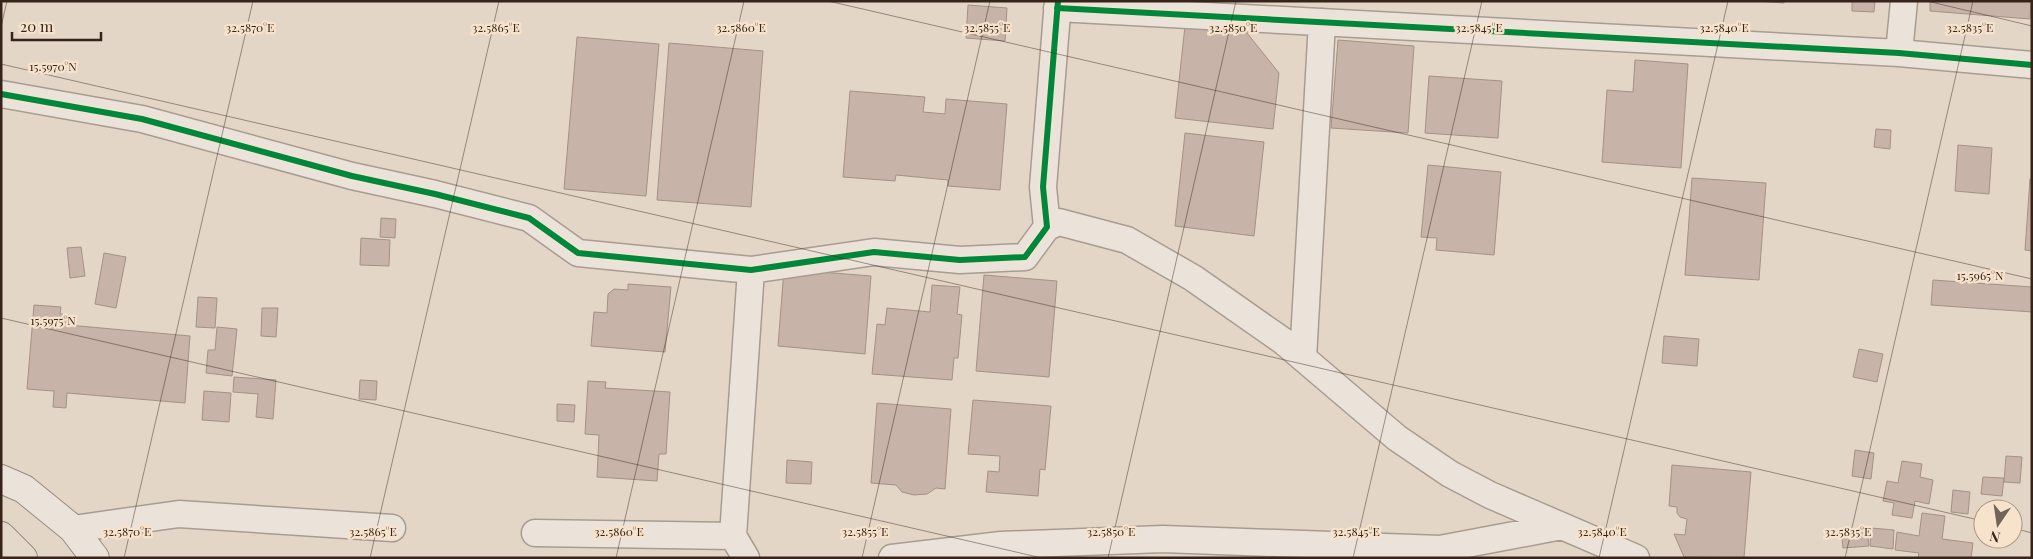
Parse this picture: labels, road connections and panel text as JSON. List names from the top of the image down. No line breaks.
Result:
{"scale_bar":"20 m","north":"bottom","coordinates":["32.5860°E","32.5855°E","32.5835°E","32.5870°E","32.5865°E","32.5850°E","32.5845°E","32.5840°E","15.5970°N","15.5965°N","15.5975°N"]}
